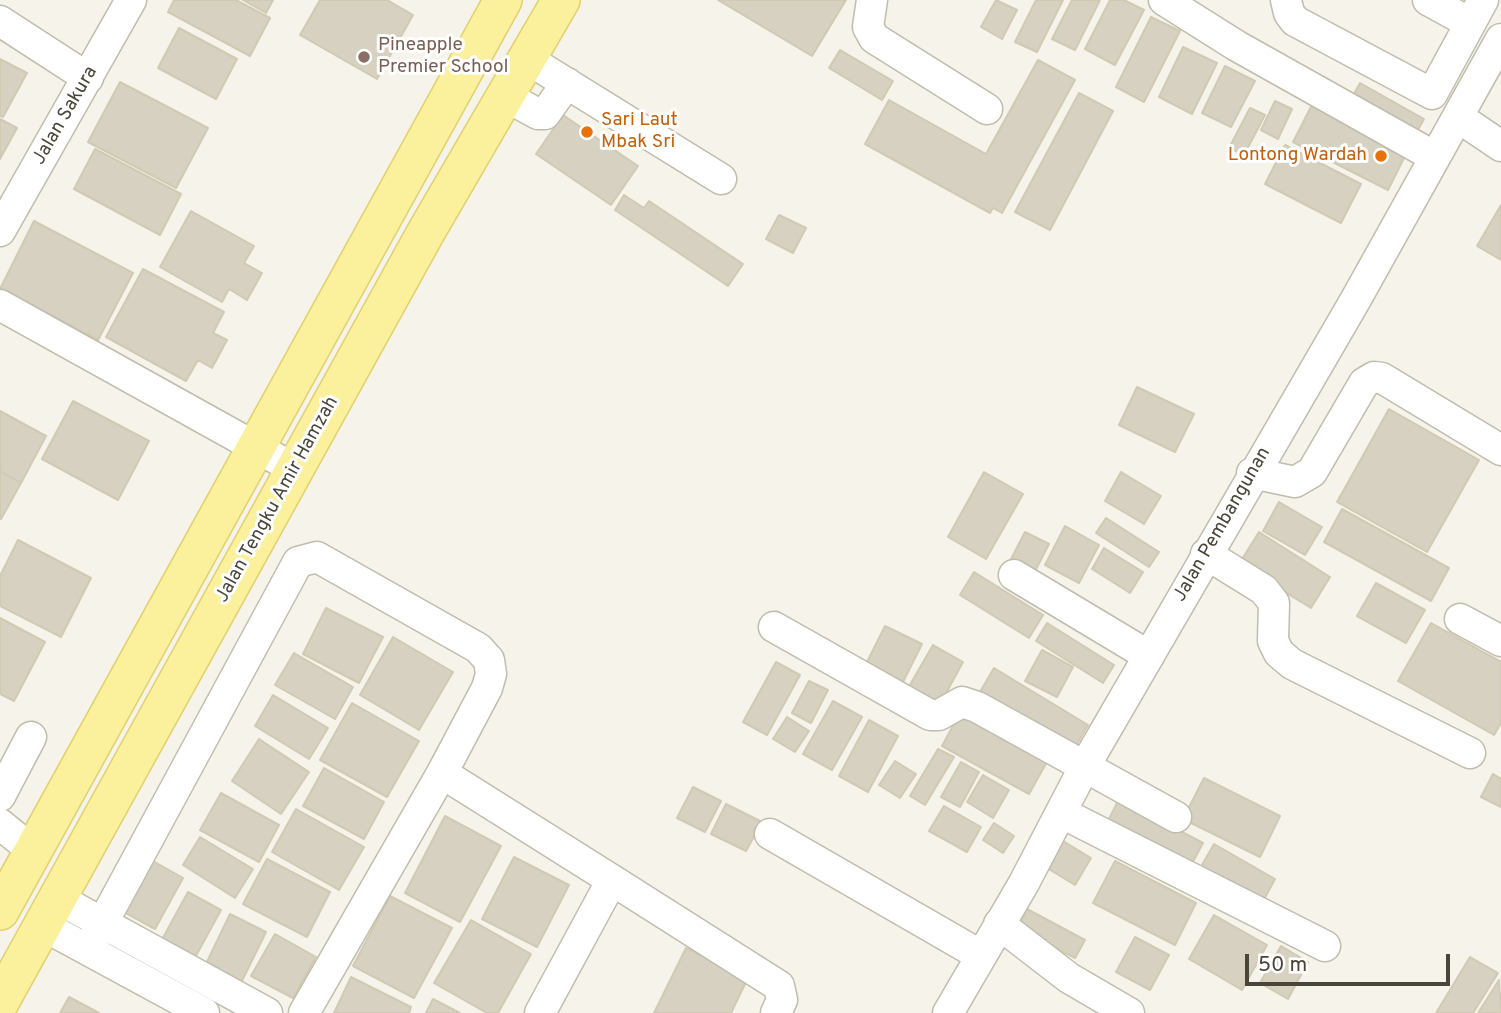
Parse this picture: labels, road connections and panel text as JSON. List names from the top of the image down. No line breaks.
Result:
{"streets":{"main road":["Jalan Tengku Amir Hamzah"],"street":["Jalan Sakura","Jalan Pembangunan"]},"places":["Pineapple Premier School","Sari Laut Mbak Sri","Lontong Wardah"],"scale_bar":"50 m"}
